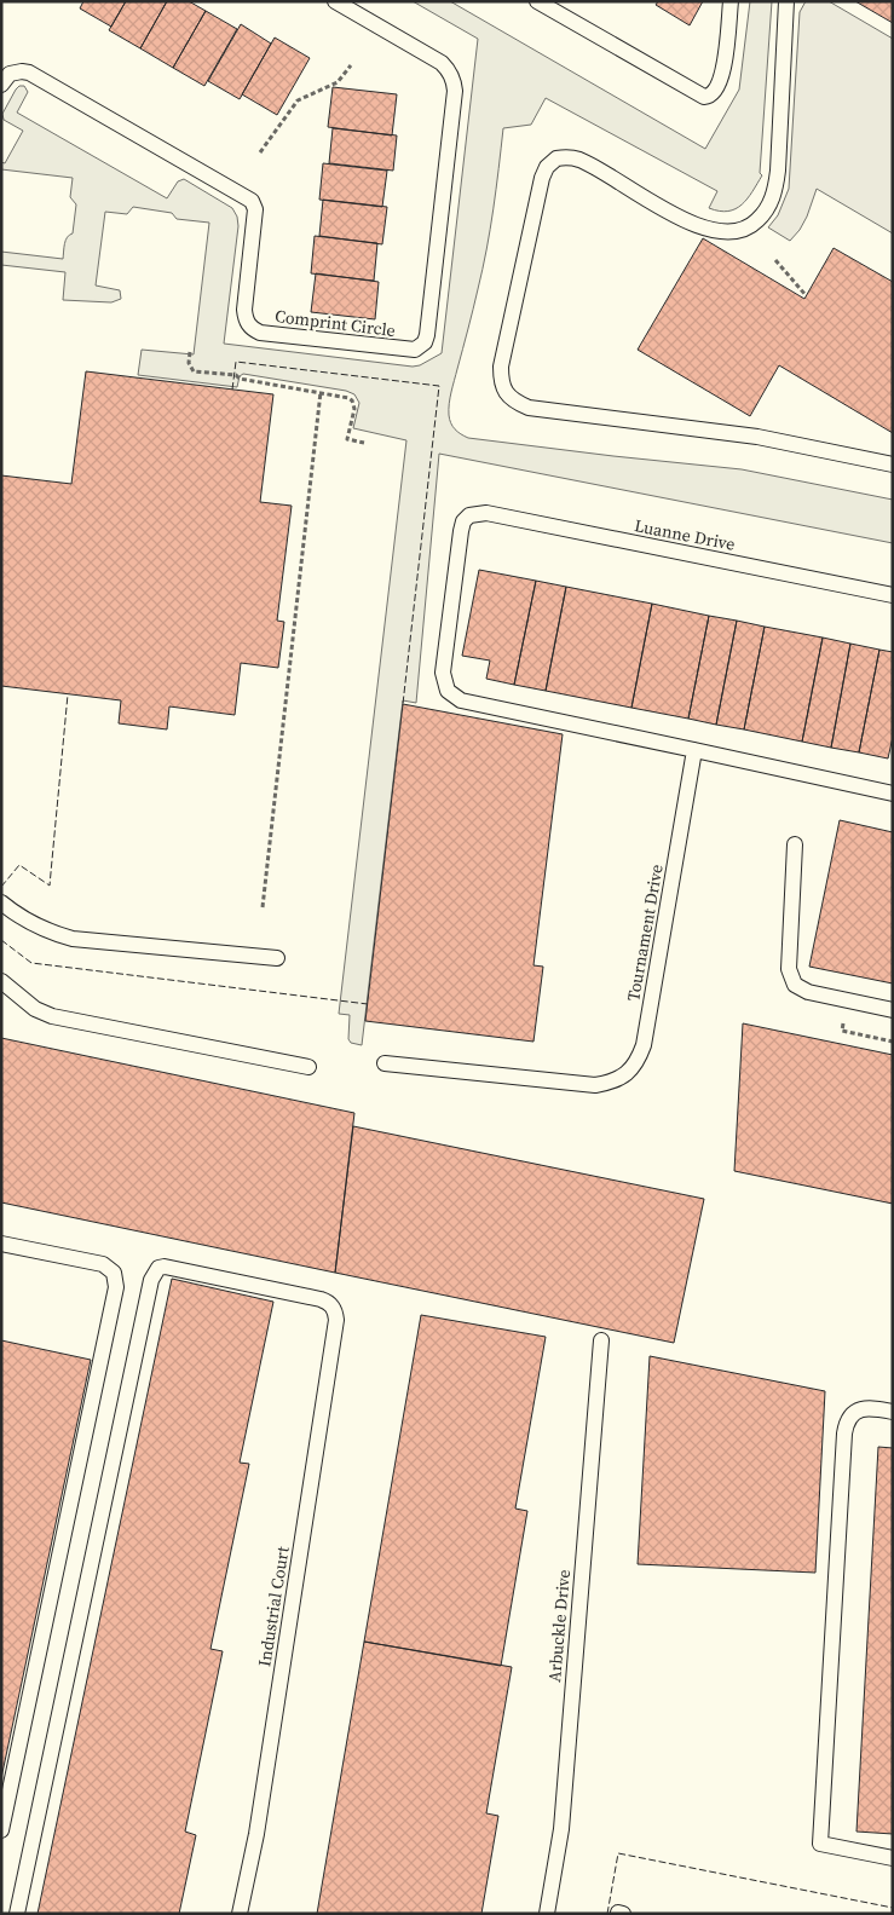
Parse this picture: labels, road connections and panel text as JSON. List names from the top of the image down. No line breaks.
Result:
{"streets":{"lane":["Comprint Circle","Luanne Drive","Tournament Drive","Industrial Court","Arbuckle Drive"]},"crossings":[["Luanne Drive","Tournament Drive"]]}
